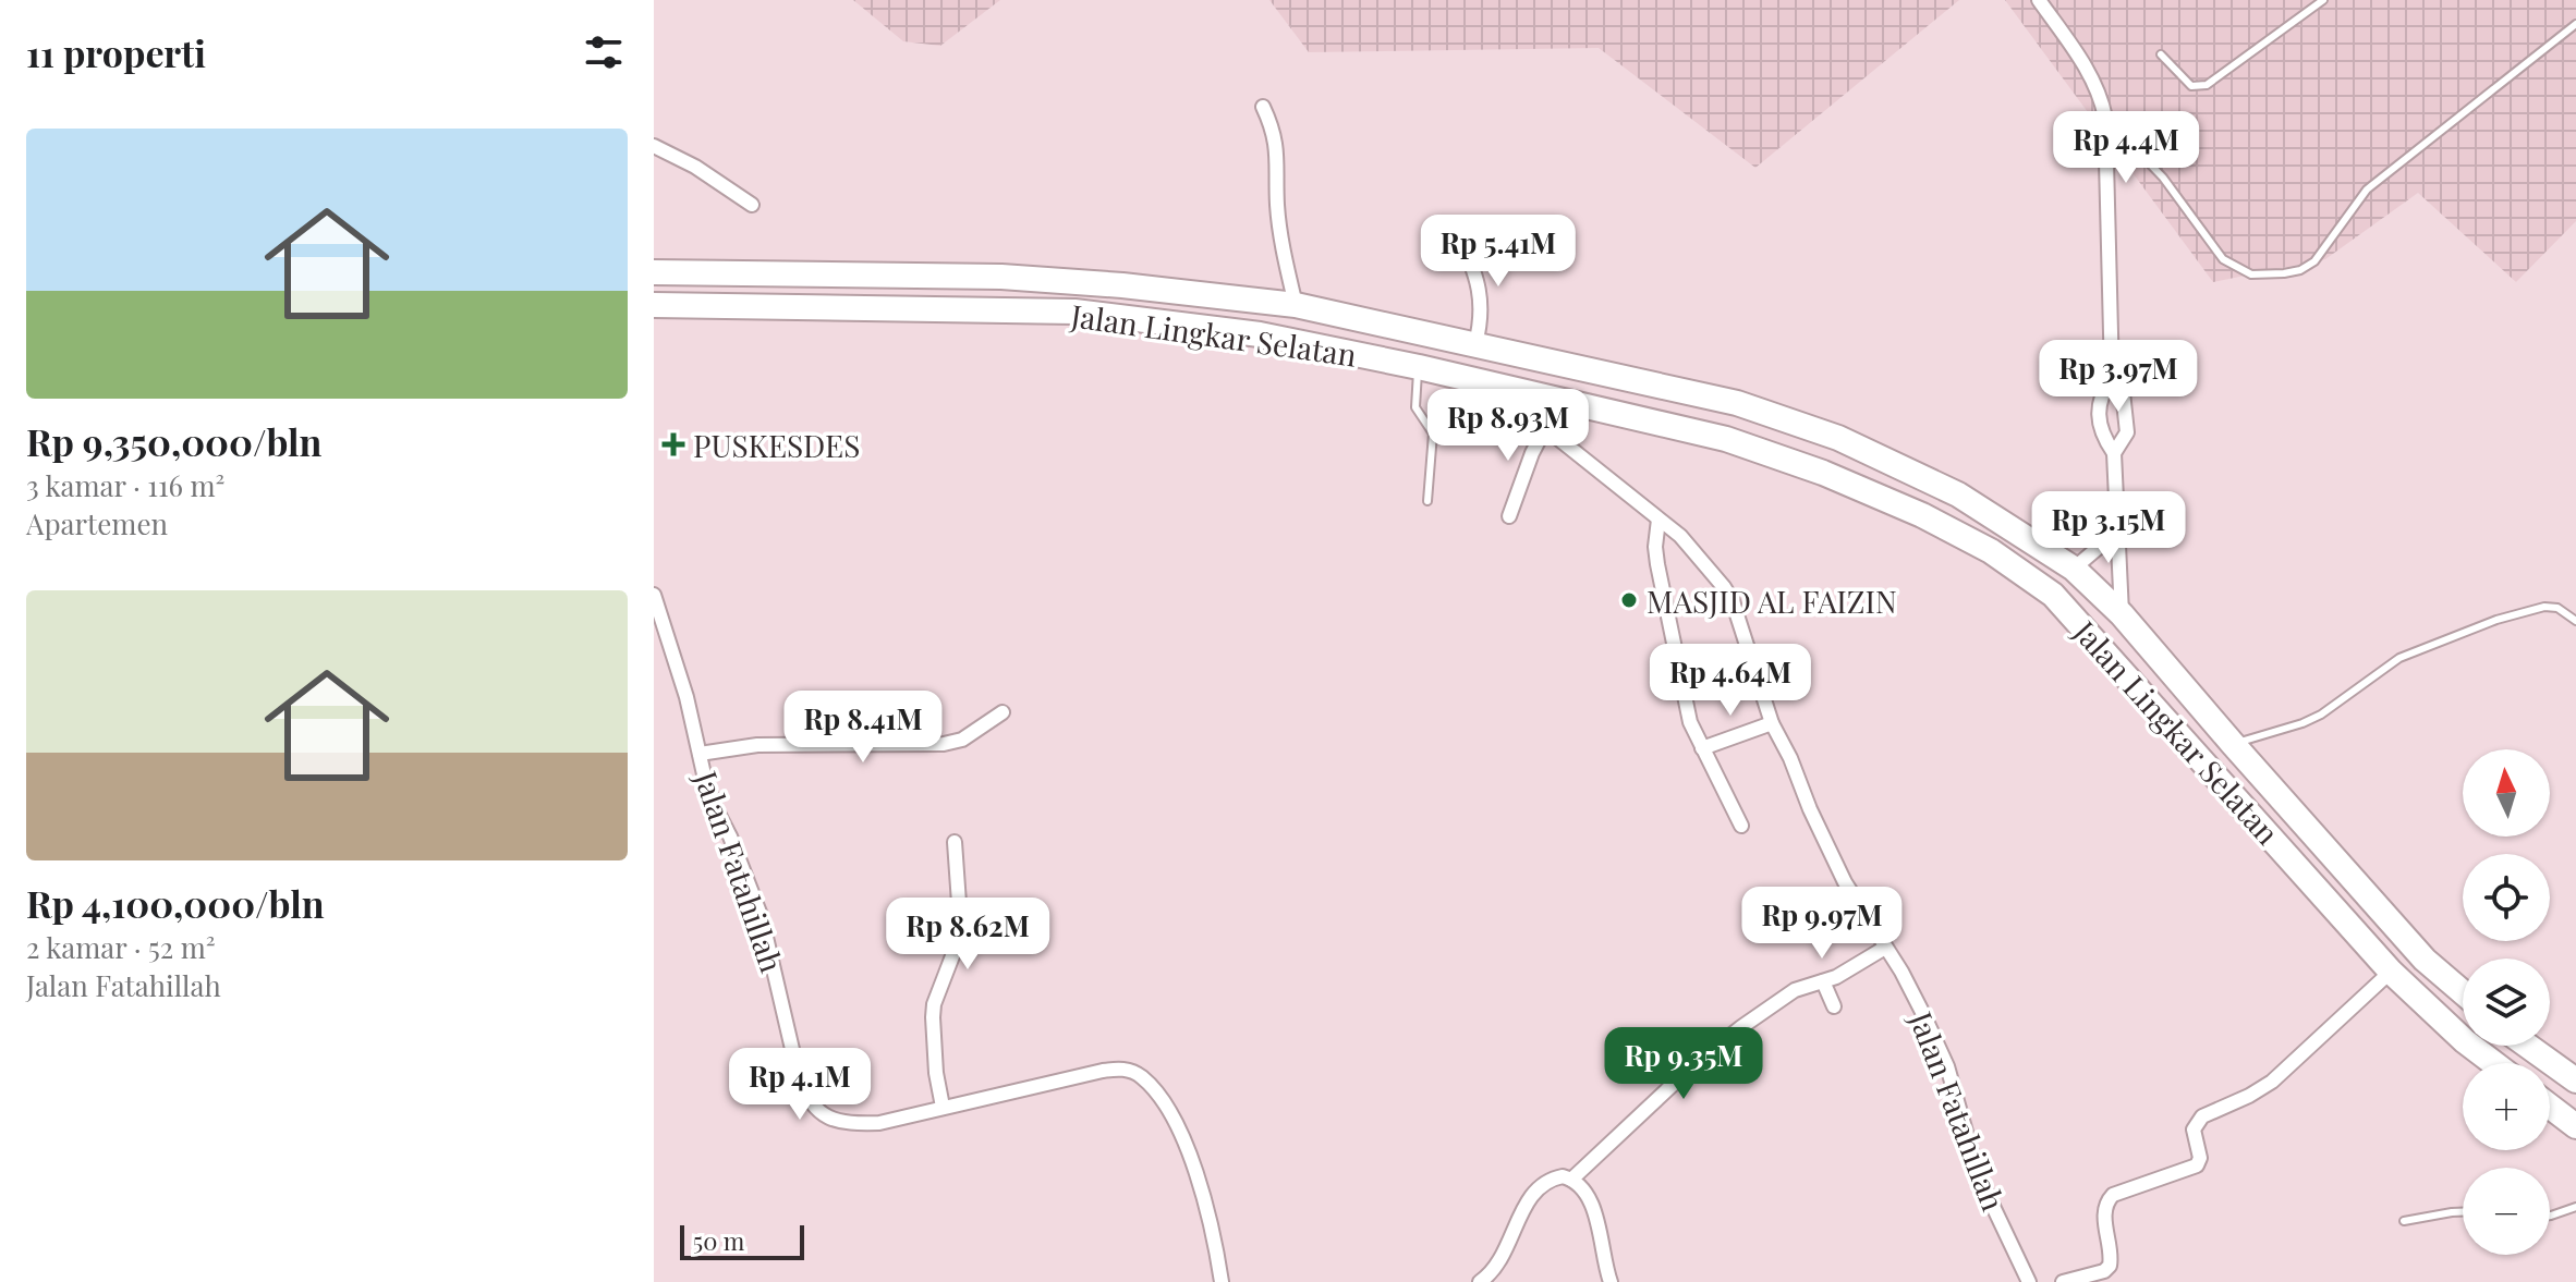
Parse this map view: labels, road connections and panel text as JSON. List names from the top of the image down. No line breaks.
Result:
{"streets":{"highway":["Jalan Lingkar Selatan"],"street":["Jalan Fatahillah"]},"crossings":[["Jalan Lingkar Selatan","Jalan Fatahillah"]],"places":{"health":["PUSKESDES"],"other":["MASJID AL FAIZIN"]},"scale_bar":"50 m","north":"top","page":{"heading":"11 properti","list":[{"name":"Rp 9,350,000/bln","note":"3 kamar · 116 m² · Apartemen"},{"name":"Rp 4,100,000/bln","note":"2 kamar · 52 m² · Jalan Fatahillah"}],"price":["Rp 4.4M","Rp 5.41M","Rp 3.97M","Rp 8.93M","Rp 3.15M","Rp 4.64M","Rp 8.41M","Rp 9.97M","Rp 8.62M","Rp 9.35M","Rp 4.1M"],"map_buttons":["+","−"],"scale":"50 m"}}
